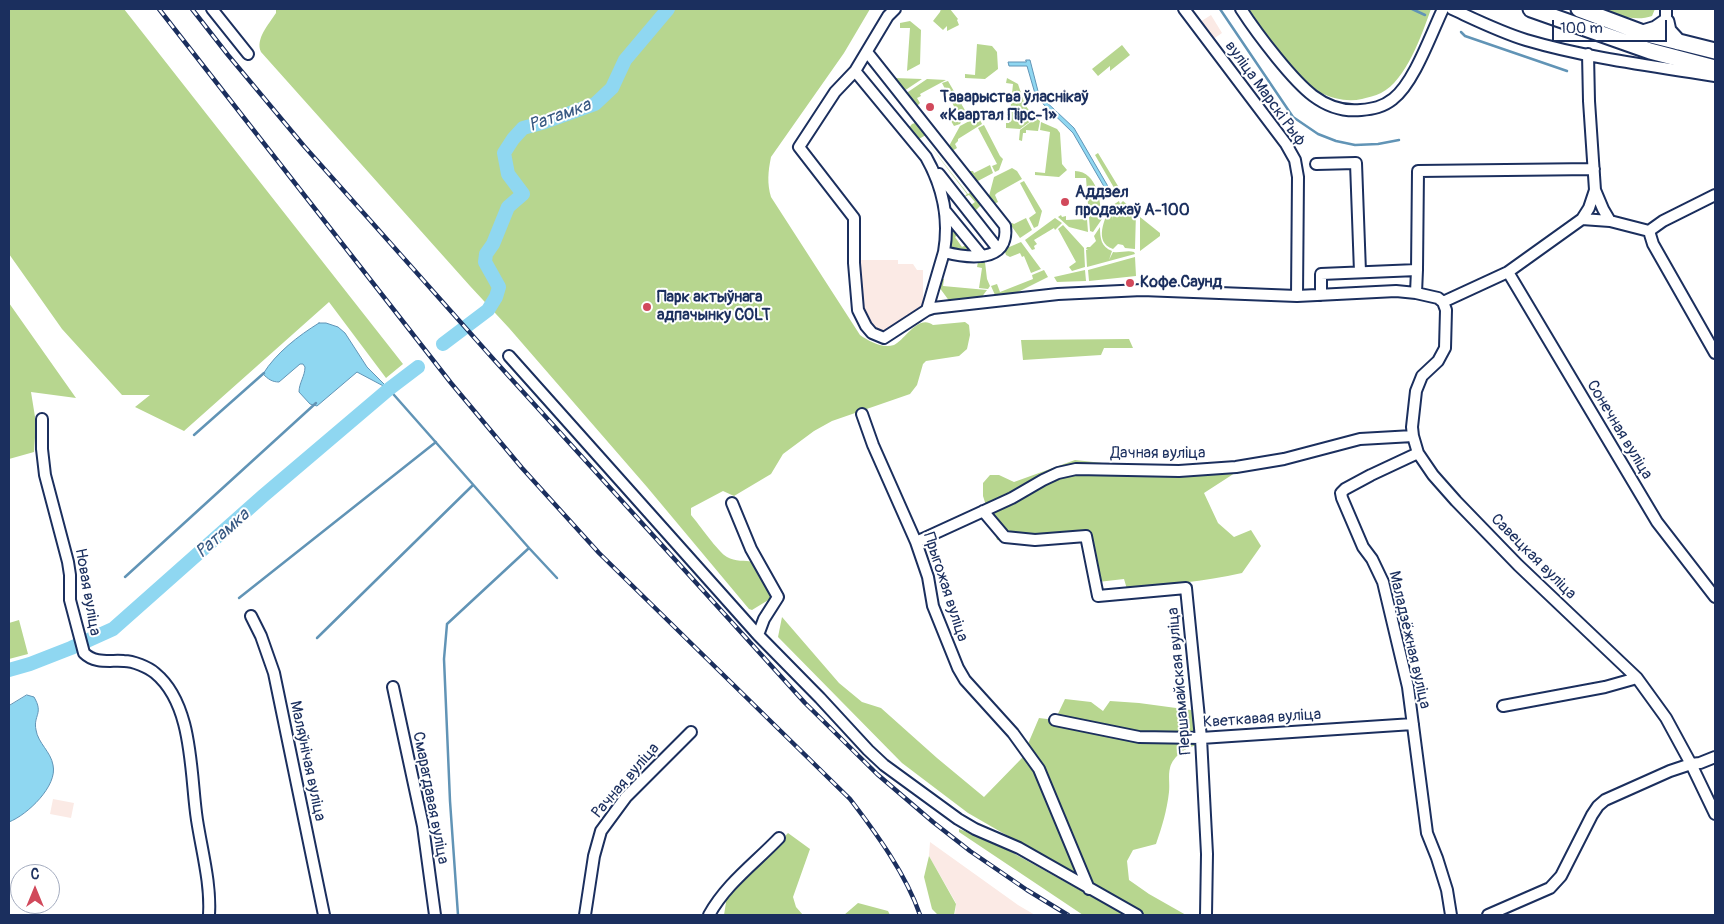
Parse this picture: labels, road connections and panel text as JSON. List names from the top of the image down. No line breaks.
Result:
{"streets":{"street":["вуліца Марскі Рыф","Сонечная вуліца","Дачная вуліца","Савецкая вуліца","Прыгожая вуліца","Новая вуліца","Маладзёжная вуліца","Першамайская вуліца","Кветкавая вуліца","Маляўнічая вуліца","Рачная вуліца","Смарагдавая вуліца"]},"crossings":[["Дачная вуліца","Савецкая вуліца"],["Дачная вуліца","Прыгожая вуліца"],["Дачная вуліца","Першамайская вуліца"],["Савецкая вуліца","Маладзёжная вуліца"],["Маладзёжная вуліца","Кветкавая вуліца"],["Першамайская вуліца","Кветкавая вуліца"]],"water":["Ратамка"],"places":["Таварыства ўласнікаў «Квартал Пірс-1»","Аддзел продажаў А-100","Кофе Саунд","Парк актыўнага адпачынку COLT"],"scale_bar":"100 m","north":"top"}
